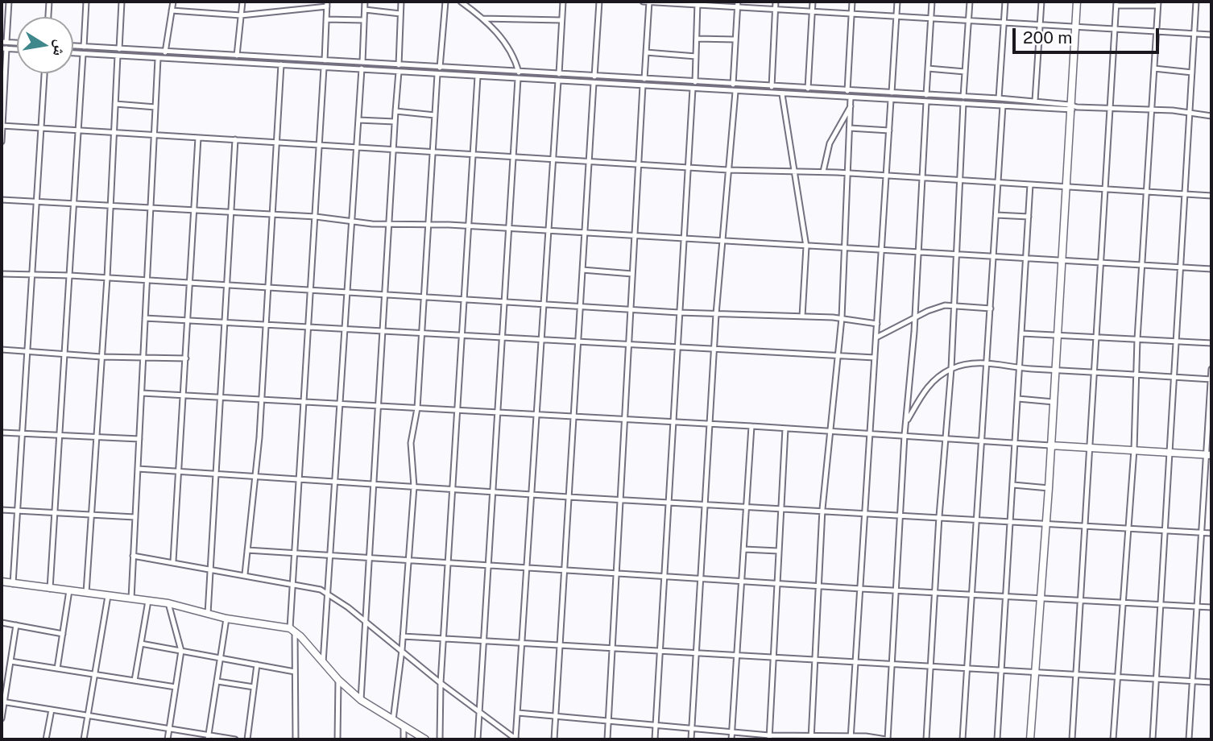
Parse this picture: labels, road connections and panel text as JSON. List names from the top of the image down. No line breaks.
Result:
{"scale_bar":"200 m","north":"right"}
